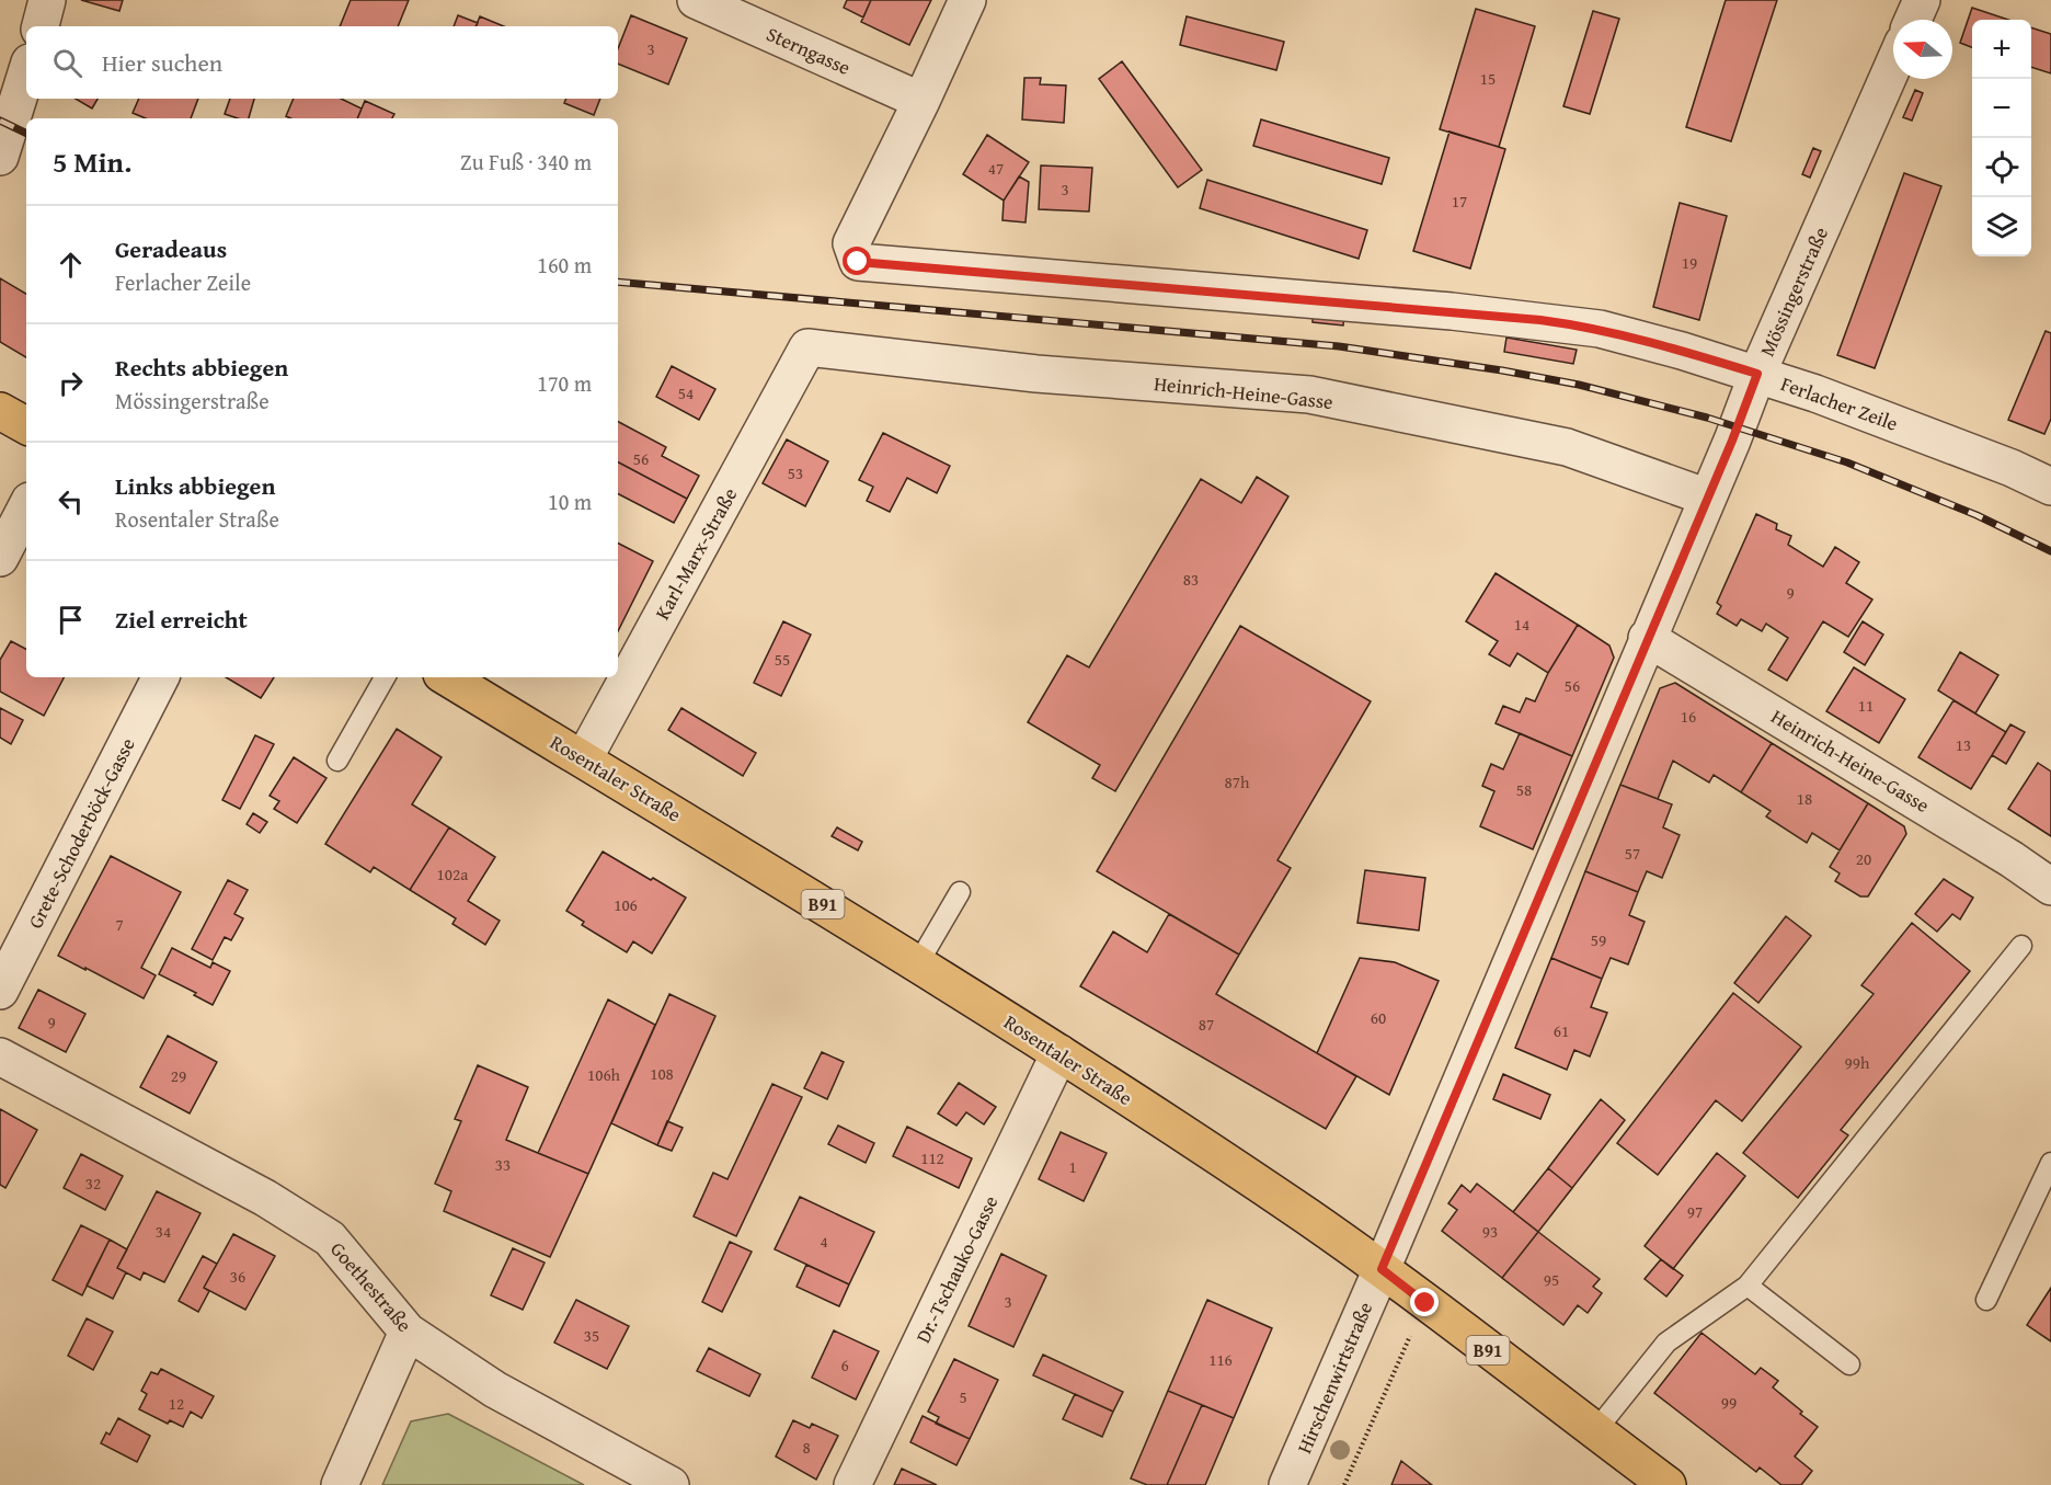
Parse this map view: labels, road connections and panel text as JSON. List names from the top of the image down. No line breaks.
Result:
{"streets":{"main road":["Rosentaler Straße","B91"],"street":["Sterngasse","Mössingerstraße","Heinrich-Heine-Gasse","Ferlacher Zeile","Karl-Marx-Straße","Grete-Schoderböck-Gasse","Dr.-Tschauko-Gasse","Goethestraße","Hirschenwirtstraße"]},"crossings":[["Sterngasse","Ferlacher Zeile"],["Mössingerstraße","Heinrich-Heine-Gasse"],["Mössingerstraße","Ferlacher Zeile"],["Mössingerstraße","Rosentaler Straße"],["Mössingerstraße","Hirschenwirtstraße"],["Heinrich-Heine-Gasse","Karl-Marx-Straße"],["Karl-Marx-Straße","Rosentaler Straße"],["Rosentaler Straße","Dr.-Tschauko-Gasse"],["Rosentaler Straße","Hirschenwirtstraße"]],"house_numbers":["3","15","47","3","17","19","54","56","53","83","9","14","55","56","11","16","13","87h","58","18","57","20","102a","106","7","59","60","9","87","61","99h","108","106h","29","112","33","1","32","97","34","93","4","36","95","3","35","116","6","5","99","12","8"],"north":"left","page":{"map_buttons":["+","−"],"search":"Hier suchen","heading":["5 Min.","Zu Fuß · 340 m"],"list":[["Geradeaus","Ferlacher Zeile","160 m"],["Rechts abbiegen","Mössingerstraße","170 m"],["Links abbiegen","Rosentaler Straße","10 m"],"Ziel erreicht"]}}
